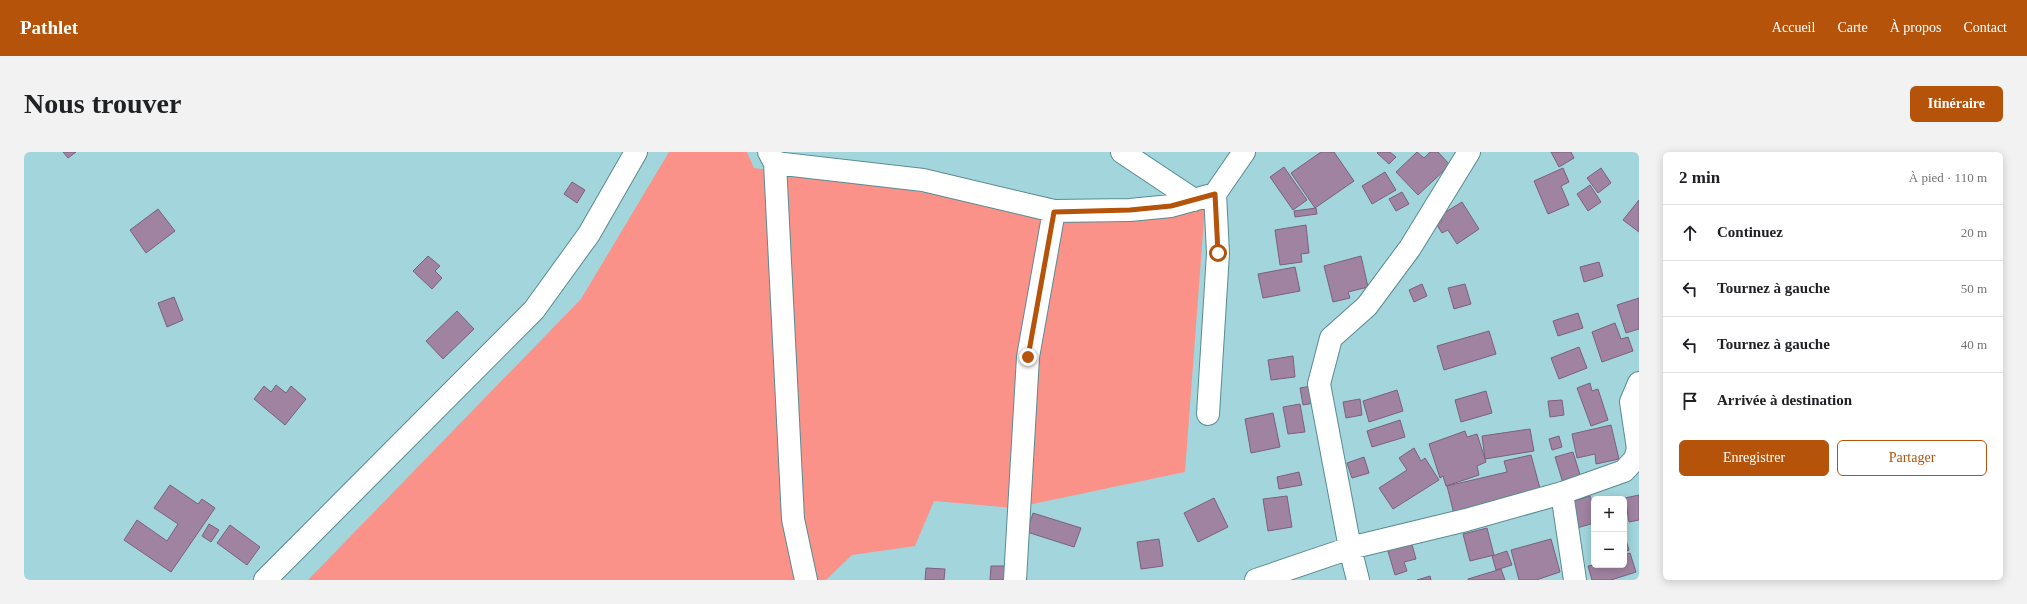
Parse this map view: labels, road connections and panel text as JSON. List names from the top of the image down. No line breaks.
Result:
{"page":{"header":"Pathlet","nav":["Accueil","Carte","À propos","Contact"],"buttons":["Itinéraire",["Enregistrer","Partager"]],"title":"Nous trouver","heading":["2 min","À pied · 110 m"],"list":[["Continuez","20 m"],["Tournez à gauche","50 m"],["Tournez à gauche","40 m"],"Arrivée à destination"],"map_buttons":["+","−"]}}
